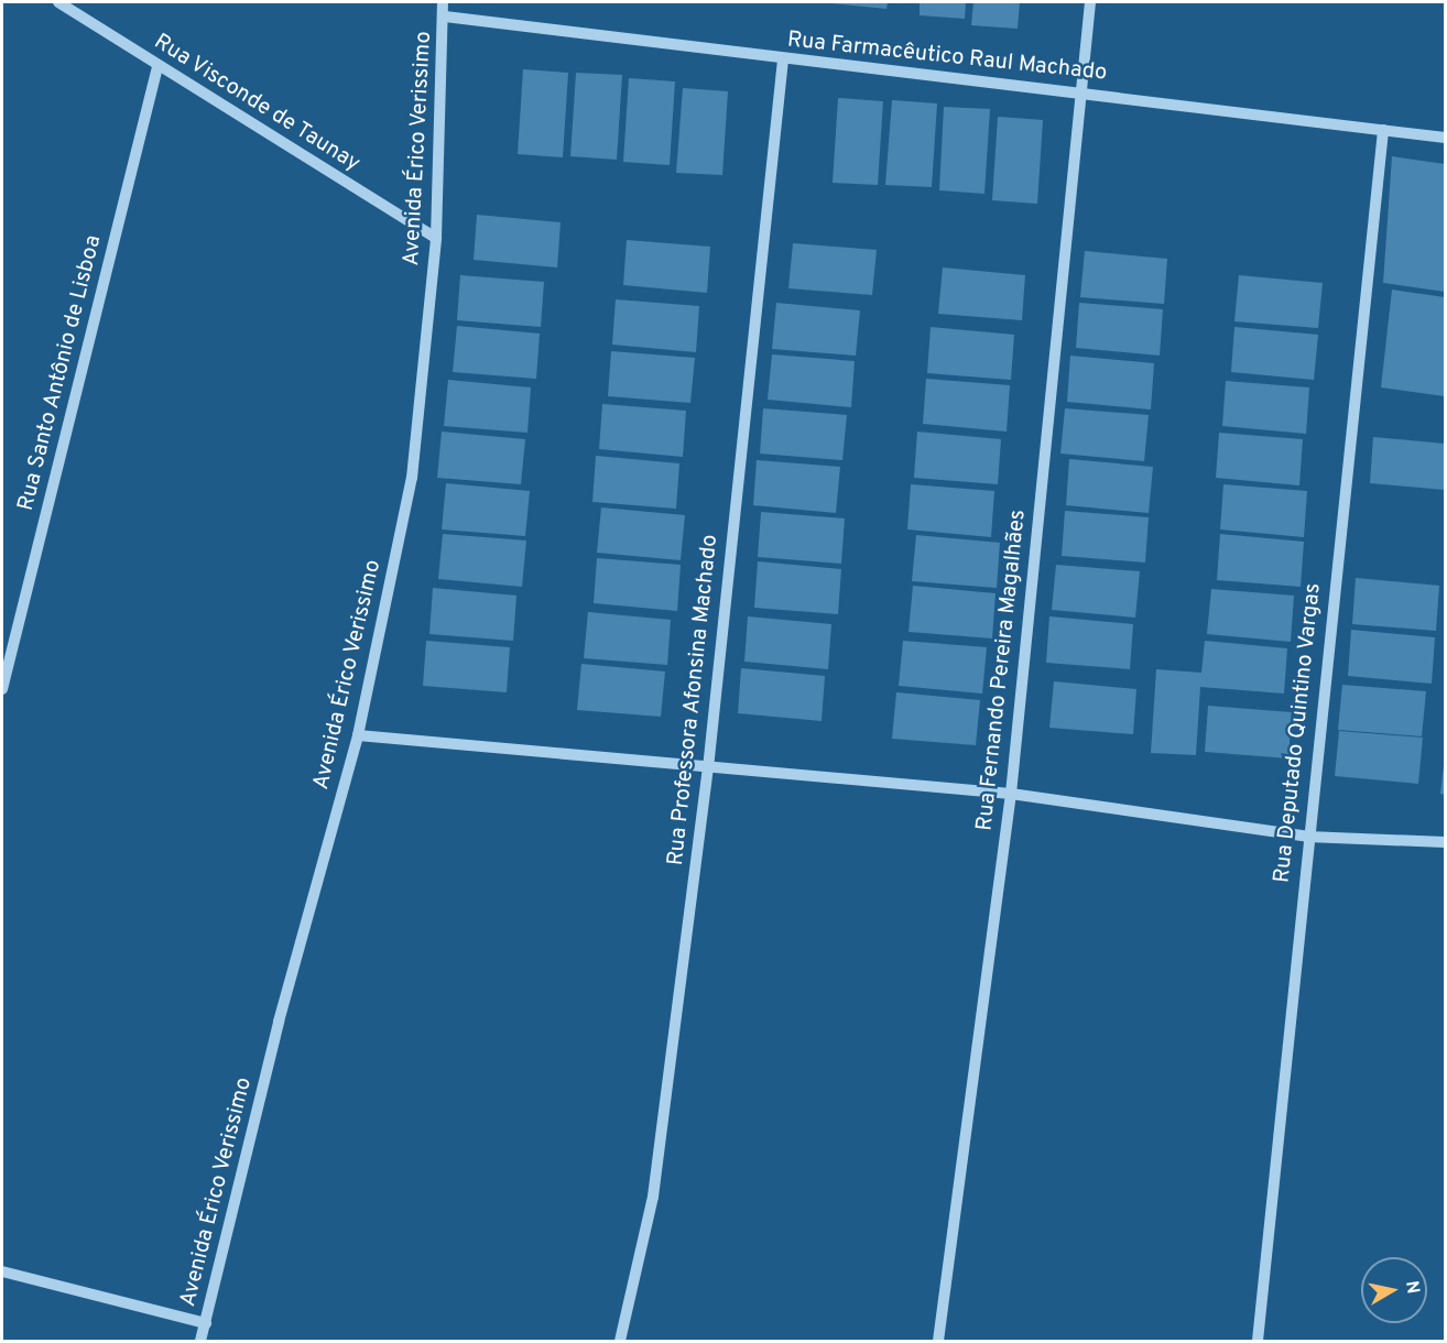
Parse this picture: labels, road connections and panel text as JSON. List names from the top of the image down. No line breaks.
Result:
{"streets":{"street":["Rua Farmacêutico Raul Machado","Rua Visconde de Taunay","Avenida Érico Verissimo","Rua Santo Antônio de Lisboa","Rua Fernando Pereira Magalhães","Rua Professora Afonsina Machado","Rua Deputado Quintino Vargas"]},"crossings":[["Rua Farmacêutico Raul Machado","Avenida Érico Verissimo"],["Rua Farmacêutico Raul Machado","Rua Fernando Pereira Magalhães"],["Rua Farmacêutico Raul Machado","Rua Professora Afonsina Machado"],["Rua Farmacêutico Raul Machado","Rua Deputado Quintino Vargas"],["Rua Visconde de Taunay","Avenida Érico Verissimo"],["Rua Visconde de Taunay","Rua Santo Antônio de Lisboa"]],"north":"right"}
